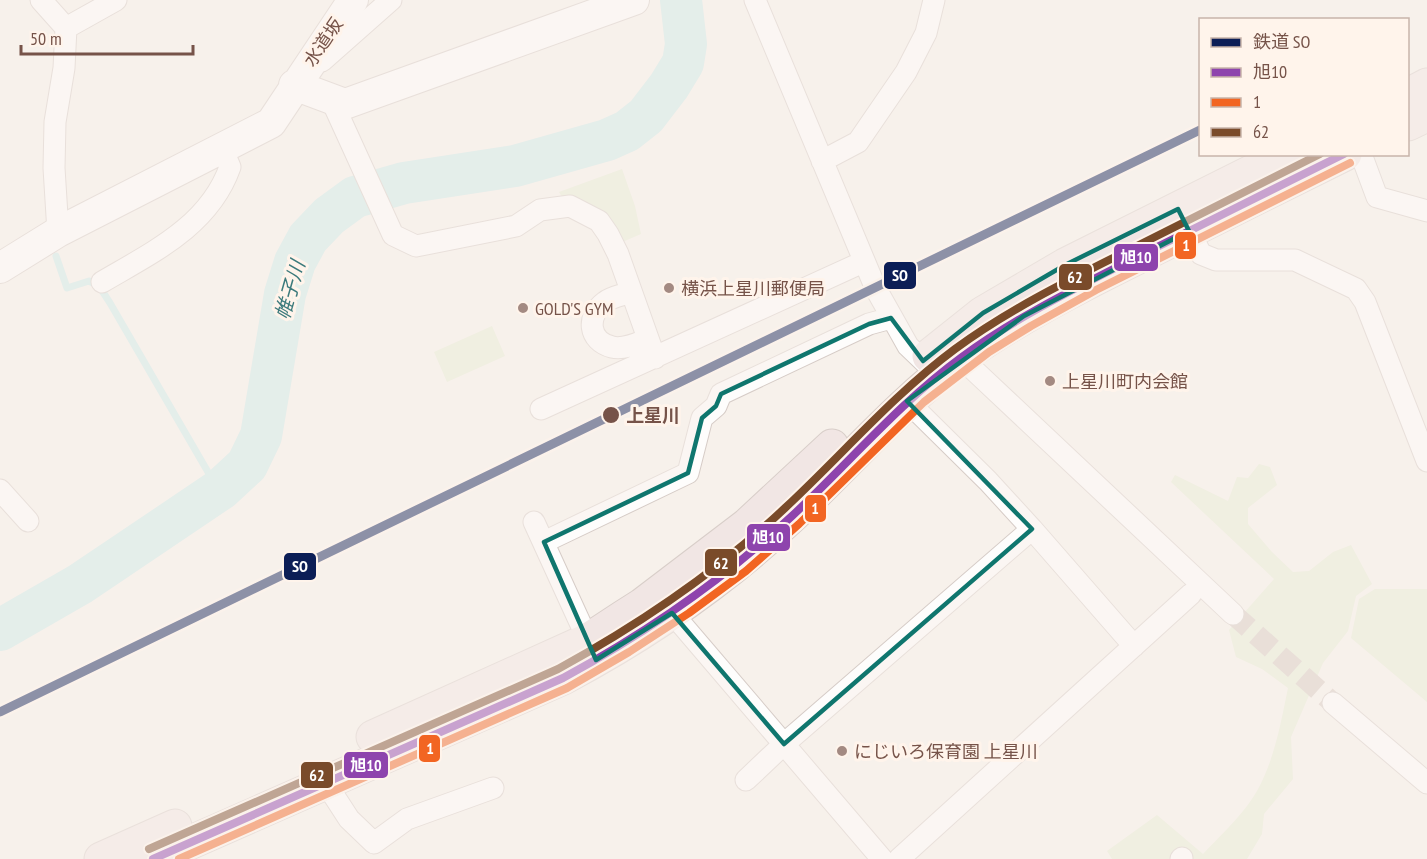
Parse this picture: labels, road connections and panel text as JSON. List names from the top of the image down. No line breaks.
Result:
{"streets":{"street":["水道坂"]},"water":["帷子川"],"places":["横浜上星川郵便局","GOLD'S GYM","上星川町内会館","上星川","にじいろ保育園 上星川"],"lines":["rail line SO","transit line 旭10","transit line 62","transit line 1"],"legend":["鉄道 SO","旭10","1","62"],"scale_bar":"50 m"}
